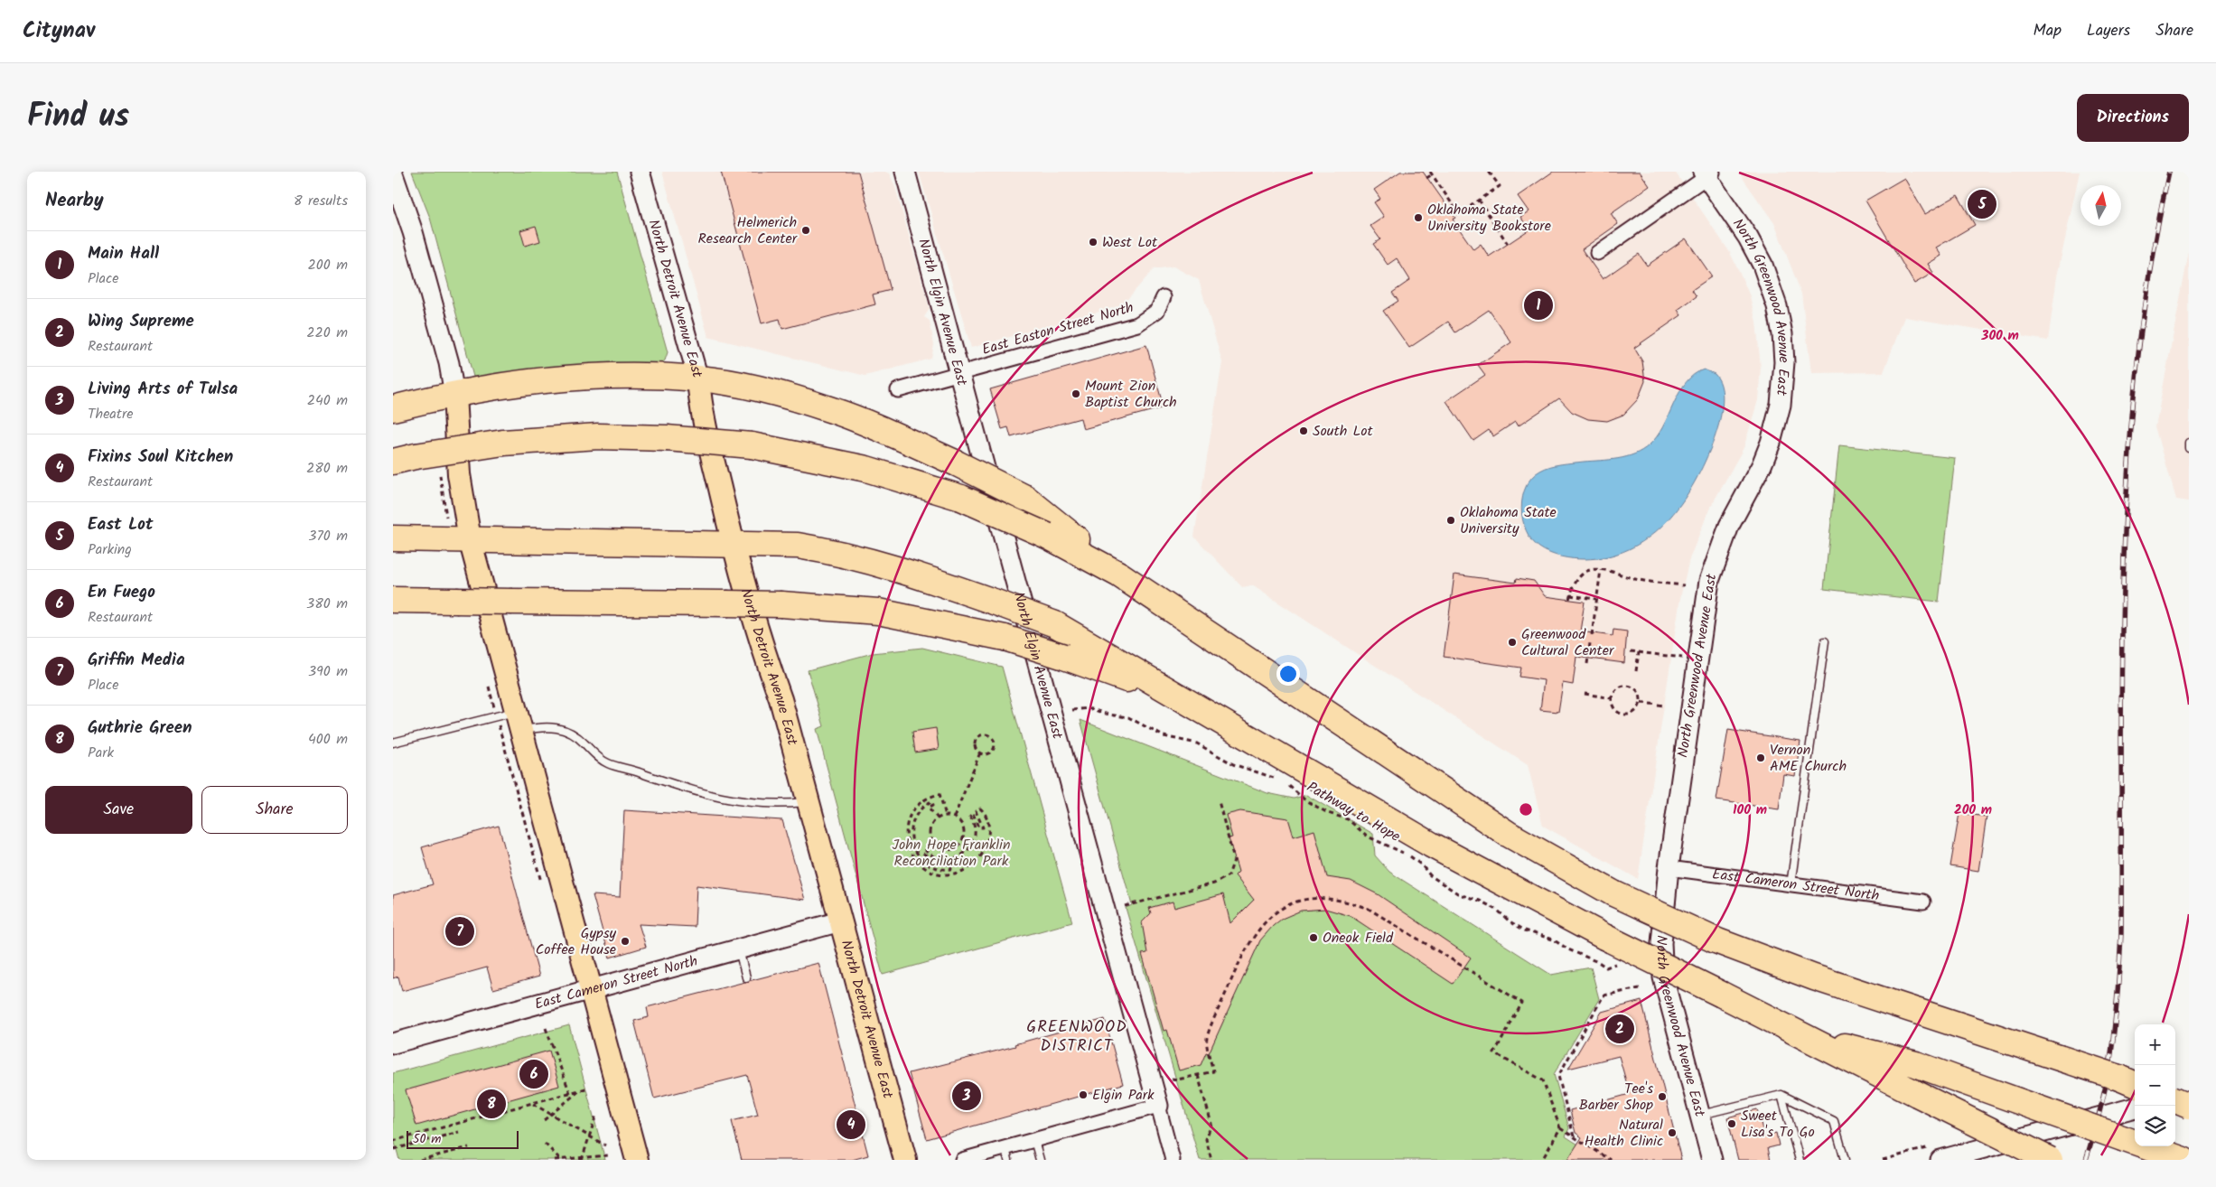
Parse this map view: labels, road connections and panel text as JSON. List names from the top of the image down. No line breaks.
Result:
{"streets":{"main road":["North Detroit Avenue East"],"street":["North Greenwood Avenue East","North Elgin Avenue East","East Easton Street North","East Cameron Street North"],"path":["Pathway to Hope"]},"crossings":[["North Detroit Avenue East","East Cameron Street North"],["North Greenwood Avenue East","East Cameron Street North"],["North Elgin Avenue East","East Easton Street North"]],"districts":["GREENWOOD DISTRICT"],"parks":["John Hope Franklin Reconciliation Park"],"places":["Oklahoma State University Bookstore","Helmerich Research Center","West Lot","Mount Zion Baptist Church","South Lot","Oklahoma State University","Greenwood Cultural Center","Vernon AME Church","Oneok Field","Gypsy Coffee House","Elgin Park","Tee's Barber Shop","Sweet Lisa's To Go","Natural Health Clinic"],"scale_bar":"50 m","north":"top","page":{"header":"Citynav","nav":["Map","Layers","Share"],"title":"Find us","buttons":["Directions",["Save","Share"]],"heading":["Nearby","8 results"],"pins":["5","1","7","2","6","3","8","4"],"list":[{"mark":"1","name":"Main Hall","note":"Place","value":"200 m"},{"mark":"2","name":"Wing Supreme","note":"Restaurant","value":"220 m"},{"mark":"3","name":"Living Arts of Tulsa","note":"Theatre","value":"240 m"},{"mark":"4","name":"Fixins Soul Kitchen","note":"Restaurant","value":"280 m"},{"mark":"5","name":"East Lot","note":"Parking","value":"370 m"},{"mark":"6","name":"En Fuego","note":"Restaurant","value":"380 m"},{"mark":"7","name":"Griffin Media","note":"Place","value":"390 m"},{"mark":"8","name":"Guthrie Green","note":"Park","value":"400 m"}],"map_buttons":["+","−"],"scale":"50 m"},"rings":["300 m","100 m","200 m"]}
